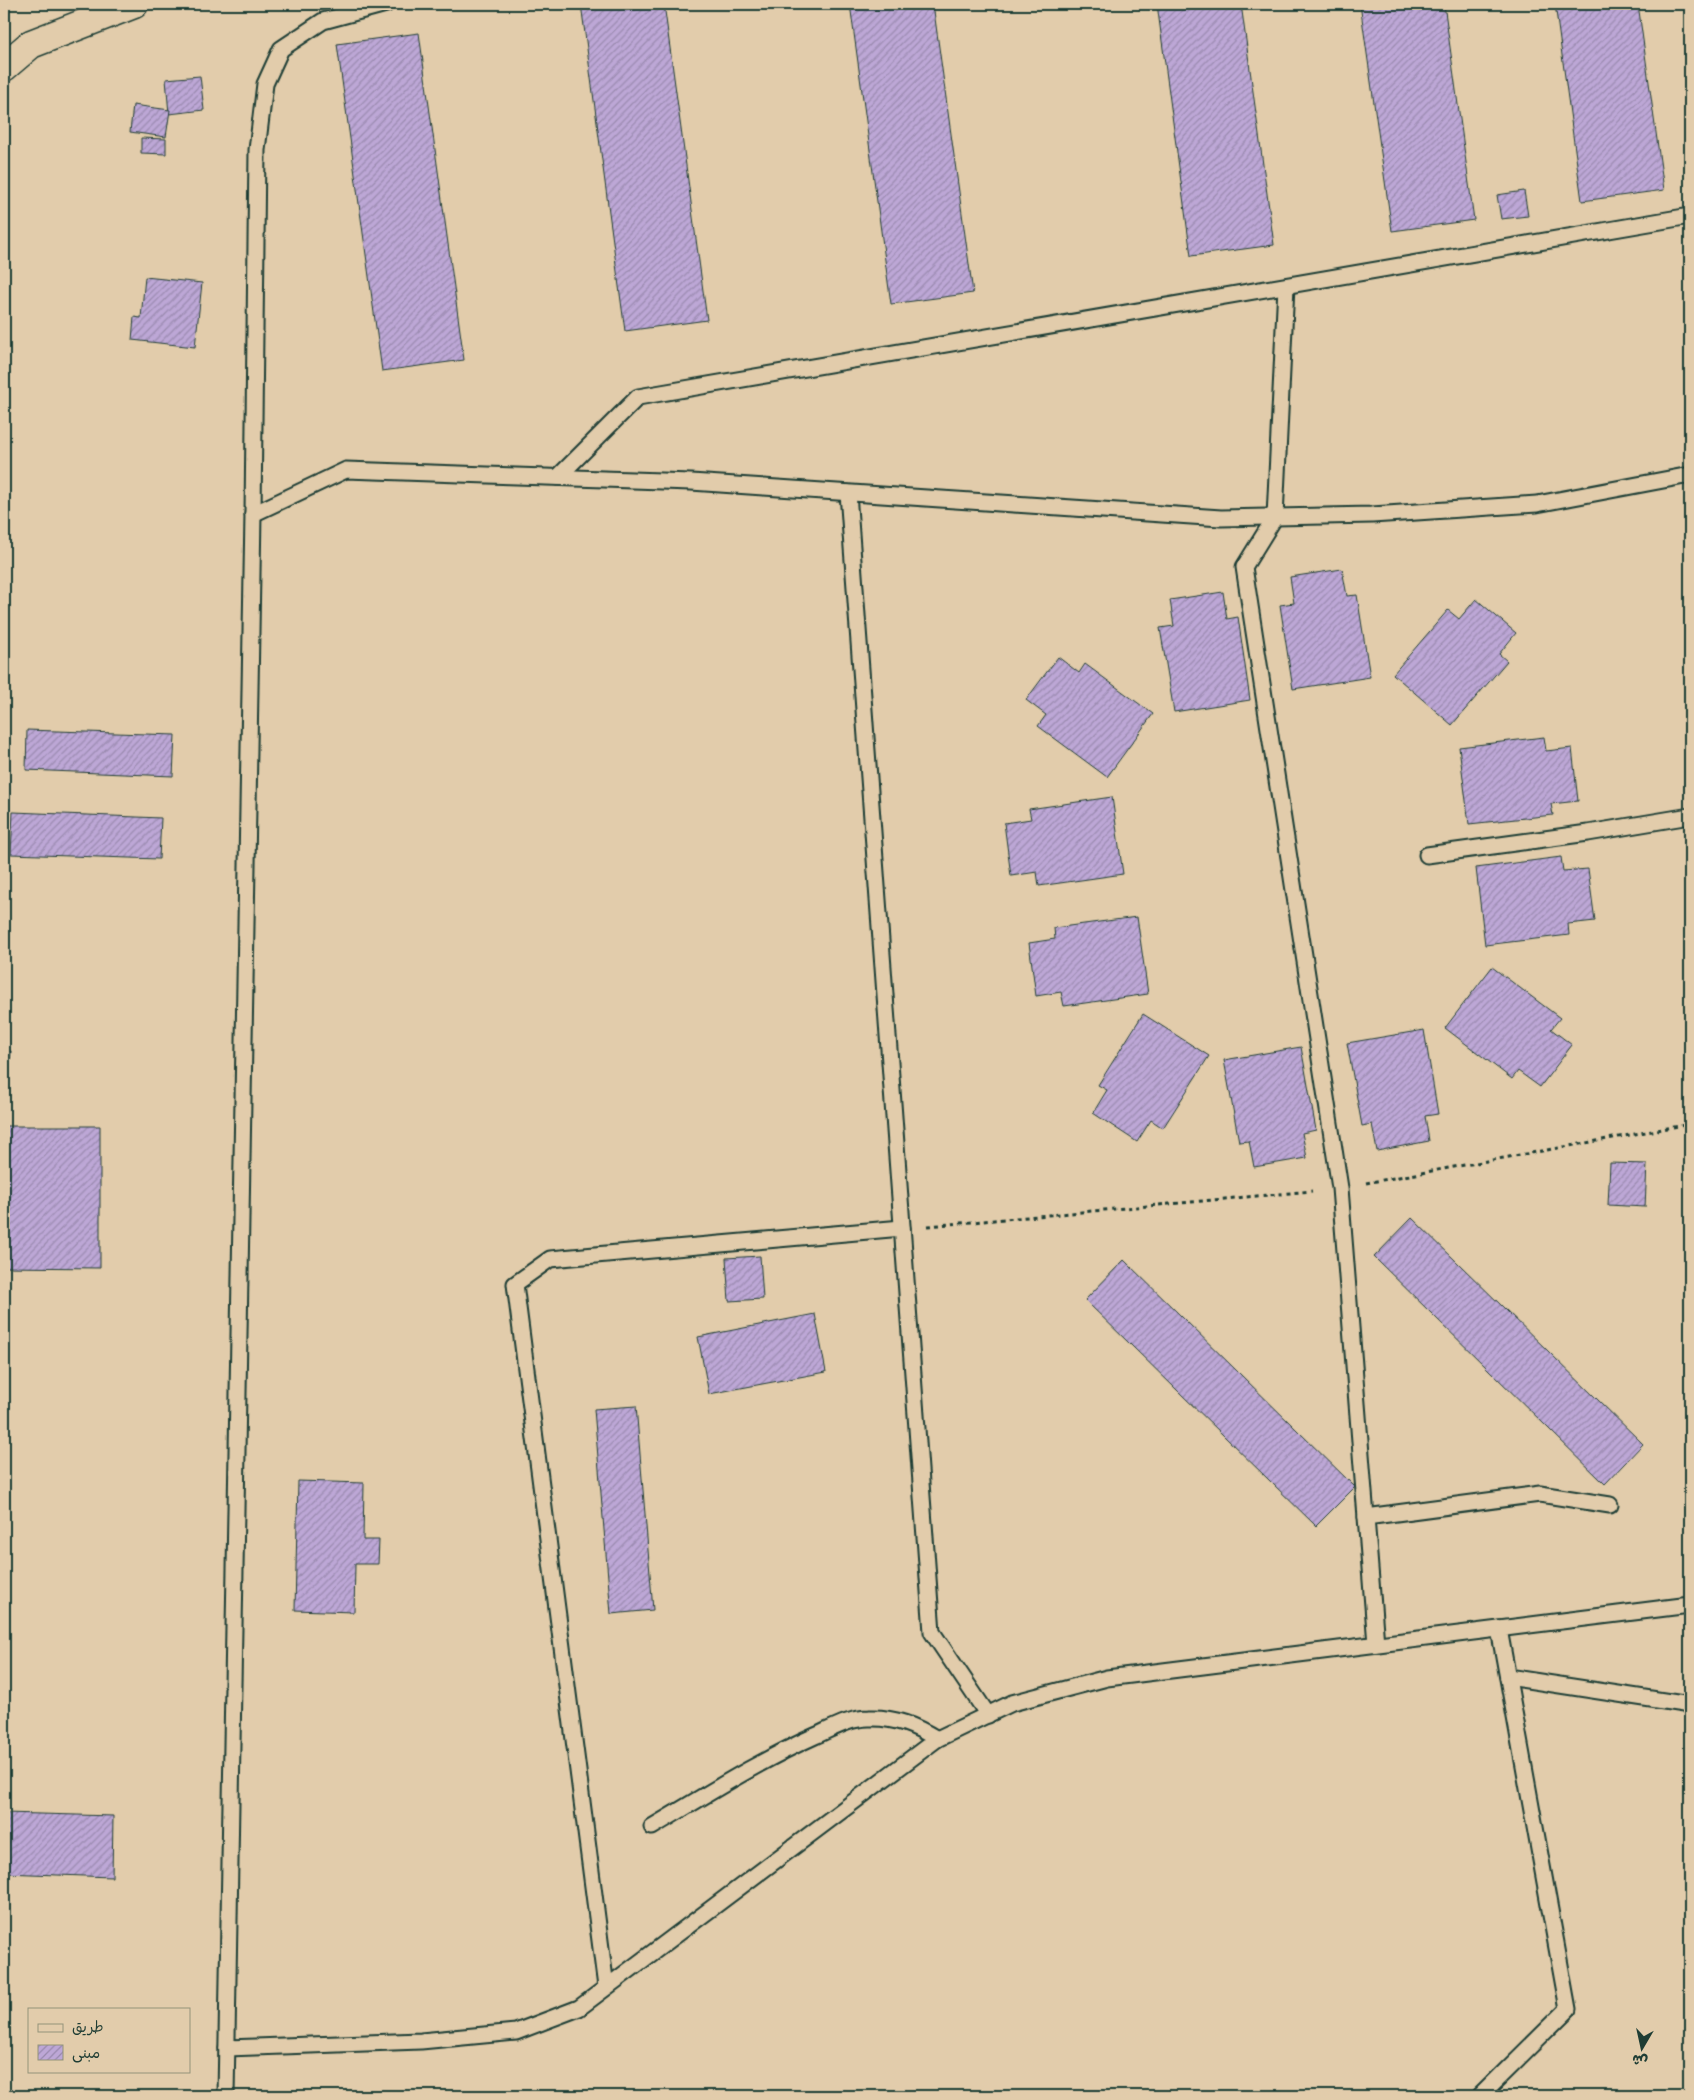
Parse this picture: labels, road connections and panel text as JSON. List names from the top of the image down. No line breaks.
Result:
{"legend":["طريق","مبنى"],"north":"bottom"}
